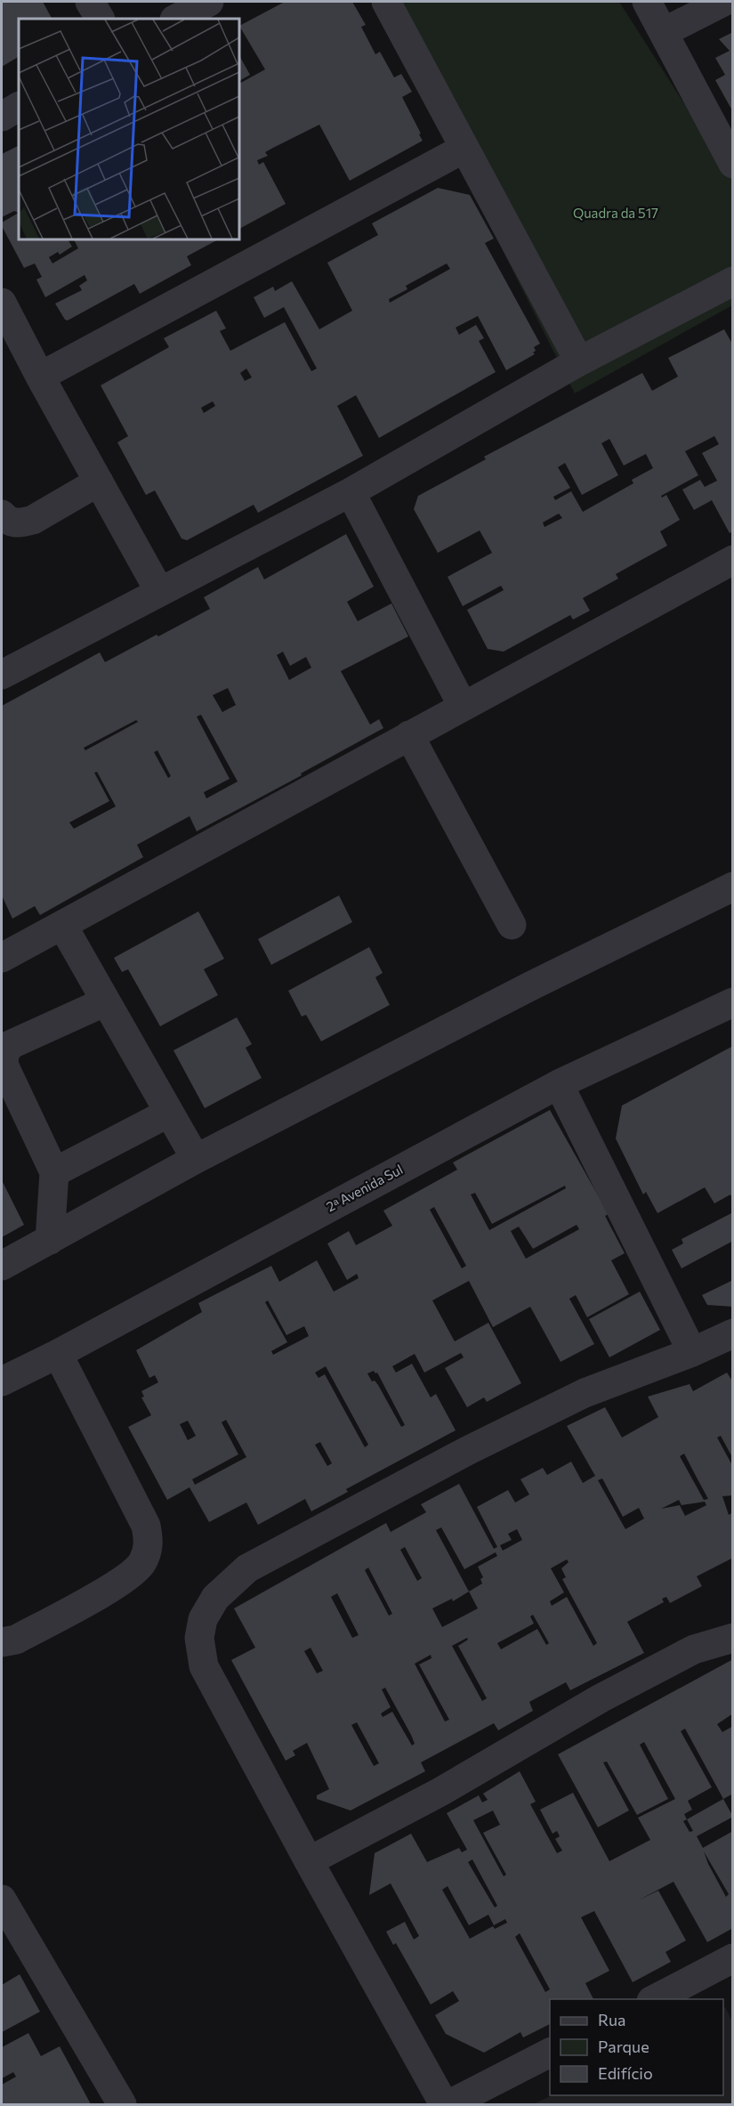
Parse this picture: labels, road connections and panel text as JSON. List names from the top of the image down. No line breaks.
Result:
{"streets":{"street":["2ᵃ Avenida Sul"]},"parks":["Quadra da 517"],"legend":["Rua","Parque","Edifício"]}
